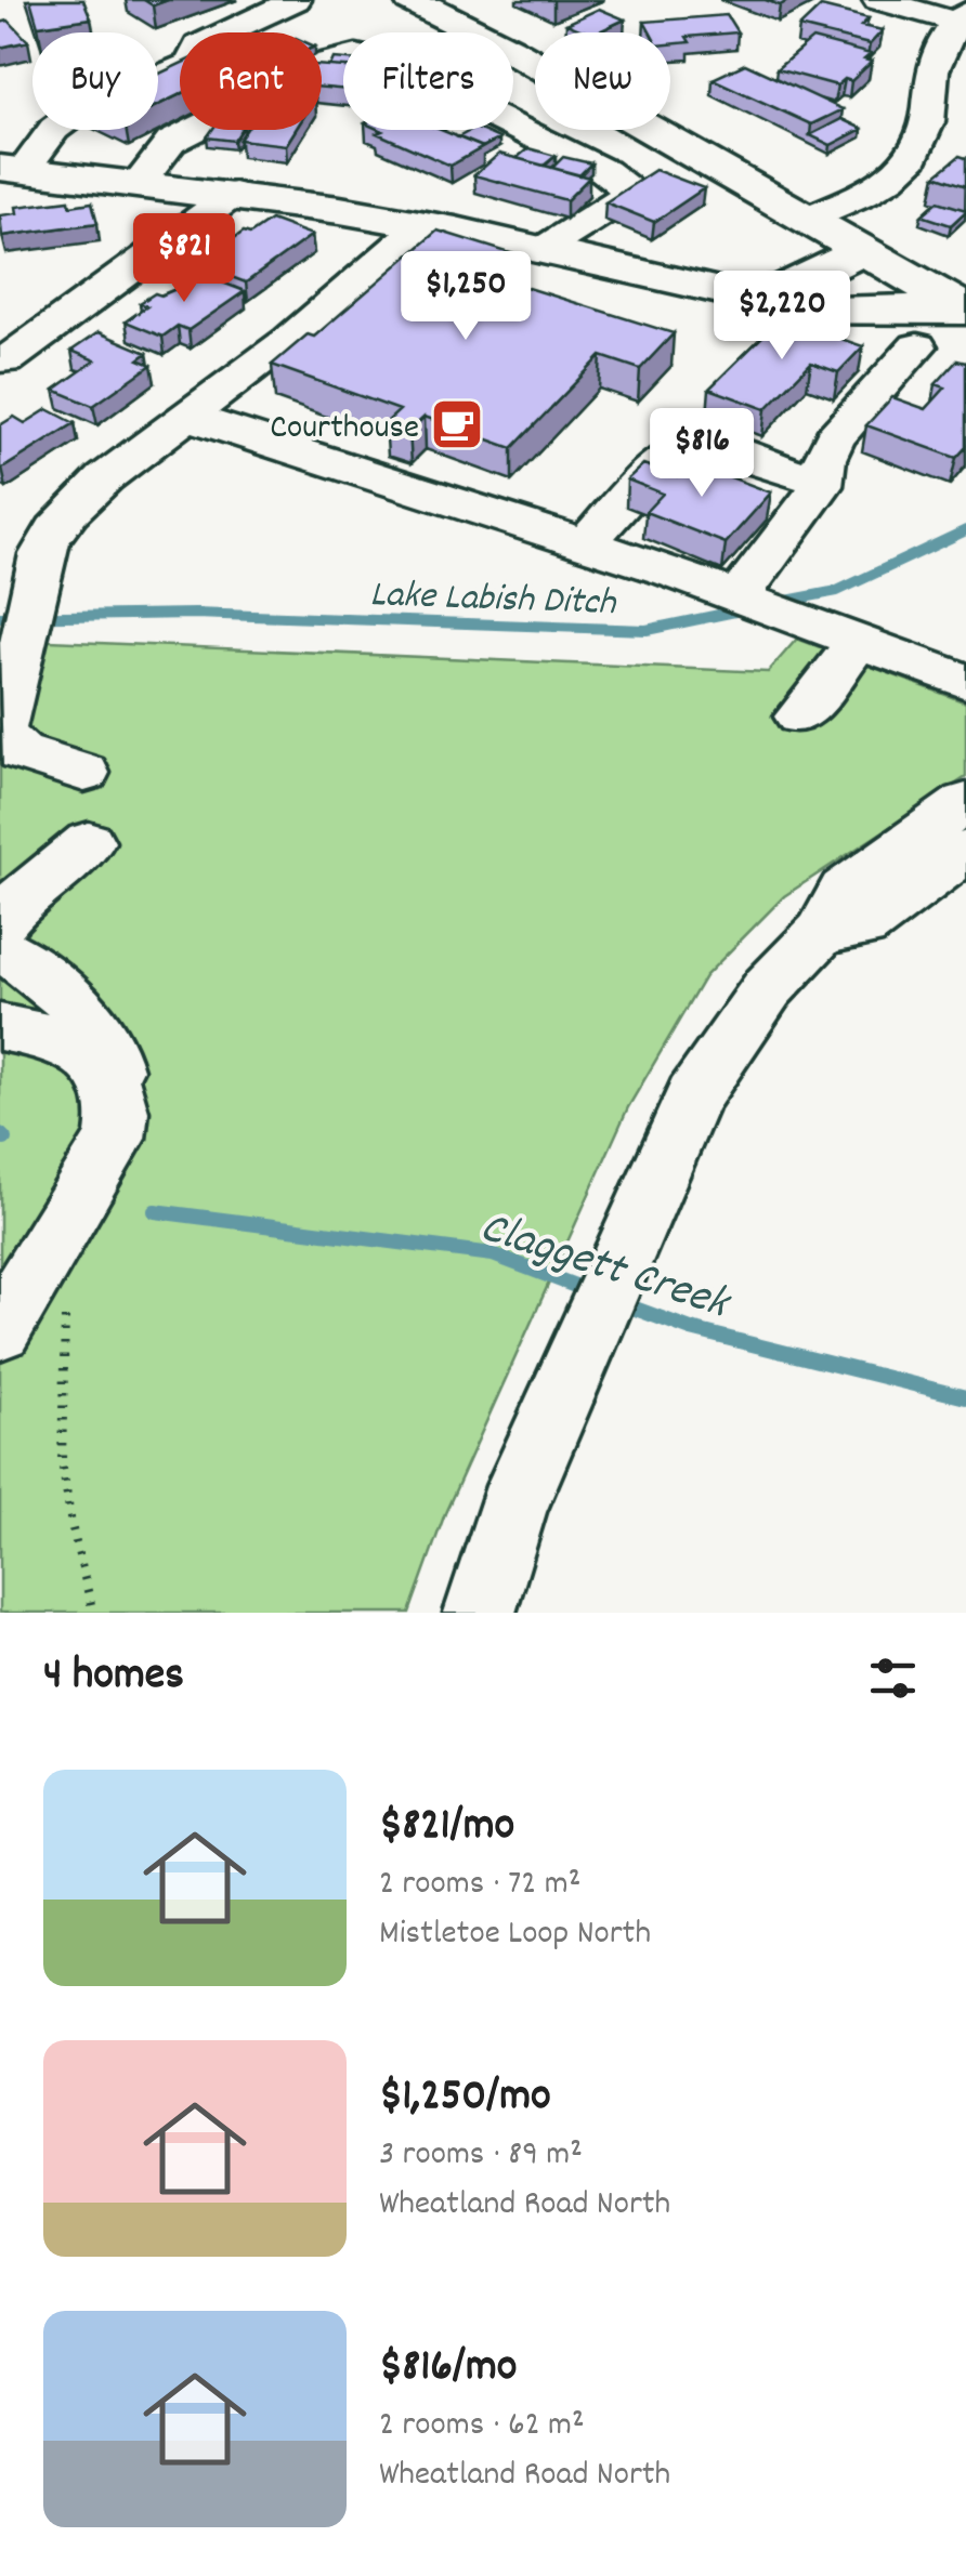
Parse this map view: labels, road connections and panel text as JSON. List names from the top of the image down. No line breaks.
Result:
{"water":["Lake Labish Ditch","Claggett Creek"],"places":{"cafe":["Courthouse"]},"page":{"chip":["Buy","Rent","Filters","New"],"price":["$821","$1,250","$2,220","$816"],"heading":"4 homes","list":[{"name":"$821/mo","note":"2 rooms · 72 m² · Mistletoe Loop North"},{"name":"$1,250/mo","note":"3 rooms · 89 m² · Wheatland Road North"},{"name":"$816/mo","note":"2 rooms · 62 m² · Wheatland Road North"}]}}
